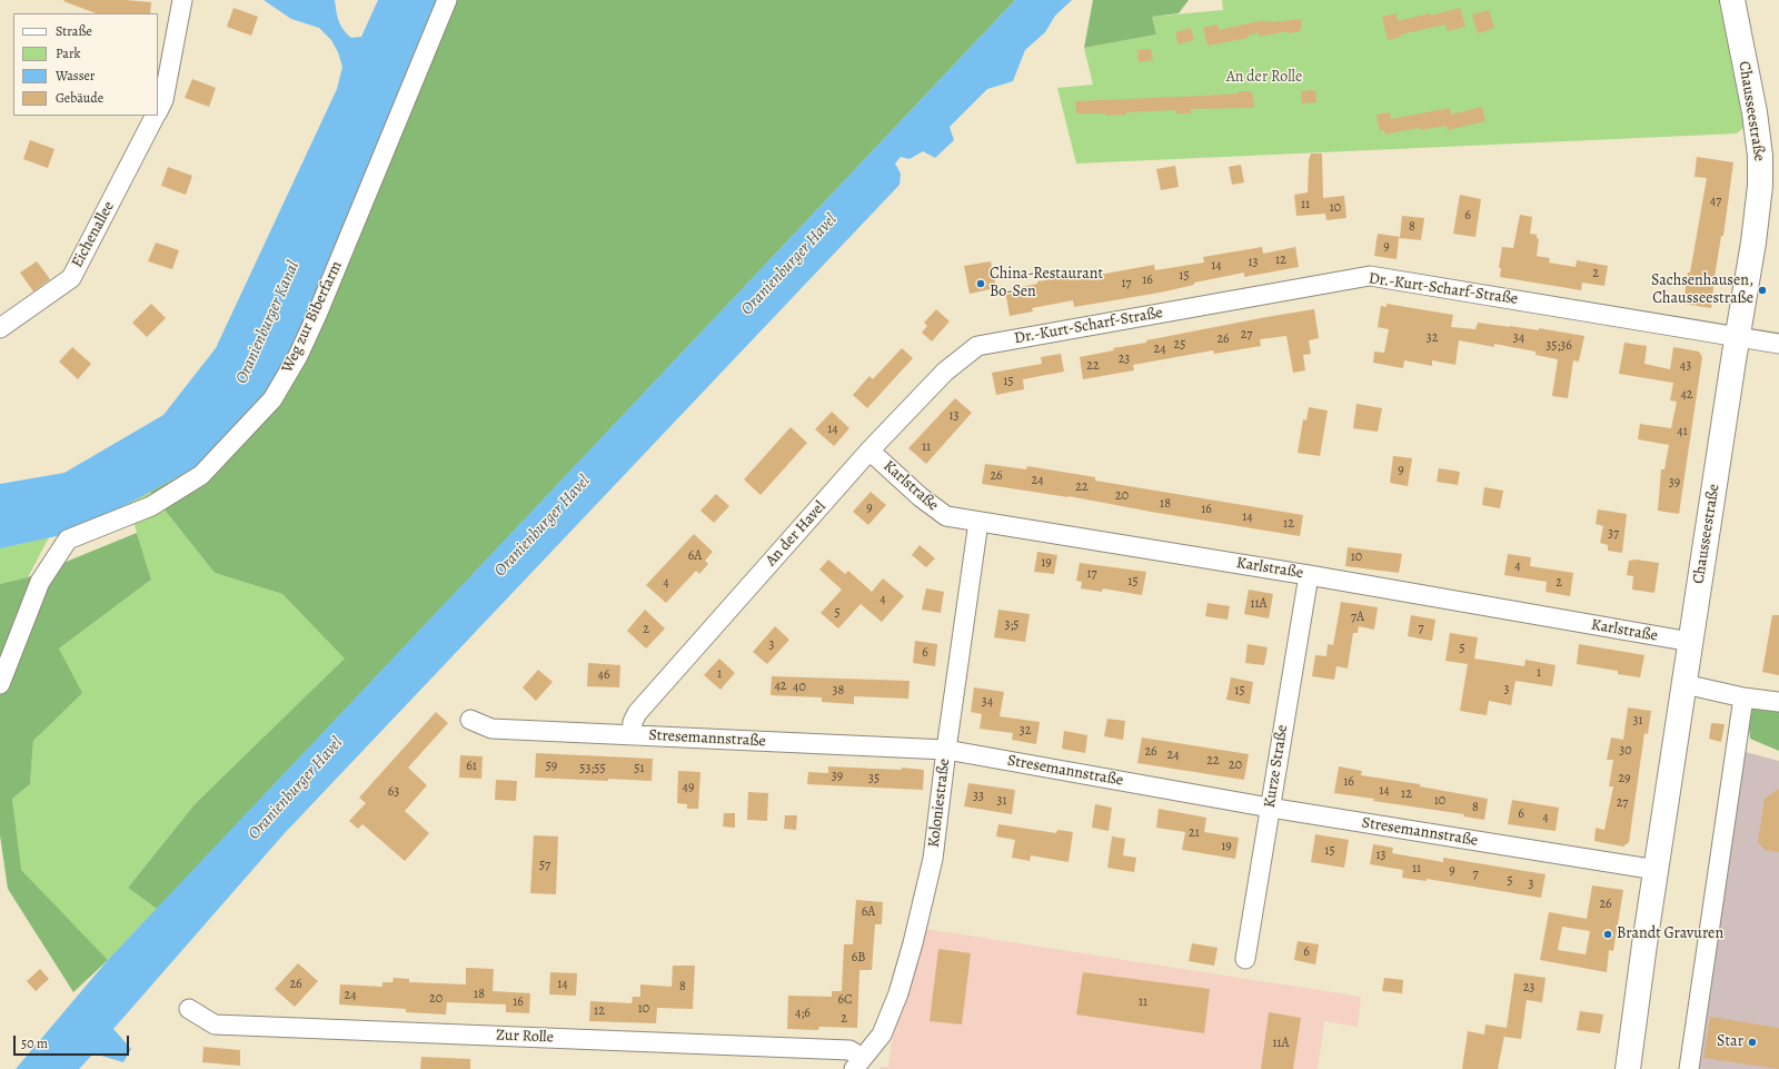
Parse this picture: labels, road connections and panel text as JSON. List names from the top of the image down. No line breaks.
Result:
{"streets":{"main road":["Chausseestraße"],"street":["Eichenallee","Dr.-Kurt-Scharf-Straße","Weg zur Biberfarm","Karlstraße","An der Havel","Stresemannstraße","Kurze Straße","Koloniestraße","Zur Rolle"]},"crossings":[["Chausseestraße","Dr.-Kurt-Scharf-Straße"],["Chausseestraße","Karlstraße"],["Chausseestraße","Stresemannstraße"],["Dr.-Kurt-Scharf-Straße","An der Havel"],["Karlstraße","An der Havel"],["Karlstraße","Kurze Straße"],["Karlstraße","Koloniestraße"],["An der Havel","Stresemannstraße"],["Stresemannstraße","Kurze Straße"],["Stresemannstraße","Koloniestraße"],["Koloniestraße","Zur Rolle"]],"water":["Oranienburger Havel","Oranienburger Kanal"],"parks":["An der Rolle"],"places":["China-Restaurant Bo-Sen","Sachsenhausen, Chausseestraße","Brandt Gravuren","Star"],"house_numbers":["47","11","10","6","8","9","12","13","14","2","15","16","17","27","32","34","26","25","35;36","24","23","22","43","15","42","13","14","41","11","9","26","24","39","22","20","18","9","16","14","12","37","6A","10","19","4","17","15","4","2","4","11A","5","7A","3;5","7","2","3","5","6","1","1","46","42","40","3","38","15","34","31","32","30","26","24","22","20","61","59","53;55","51","39","35","29","16","49","14","63","12","33","31","10","27","8","6","4","21","19","15","13","57","11","9","7","5","3","26","6A","6","6B","26","14","8","23","18","24","20","6C","16","11","10","12","4;6","2","11A"],"legend":["Straße","Park","Wasser","Gebäude"],"scale_bar":"50 m"}
